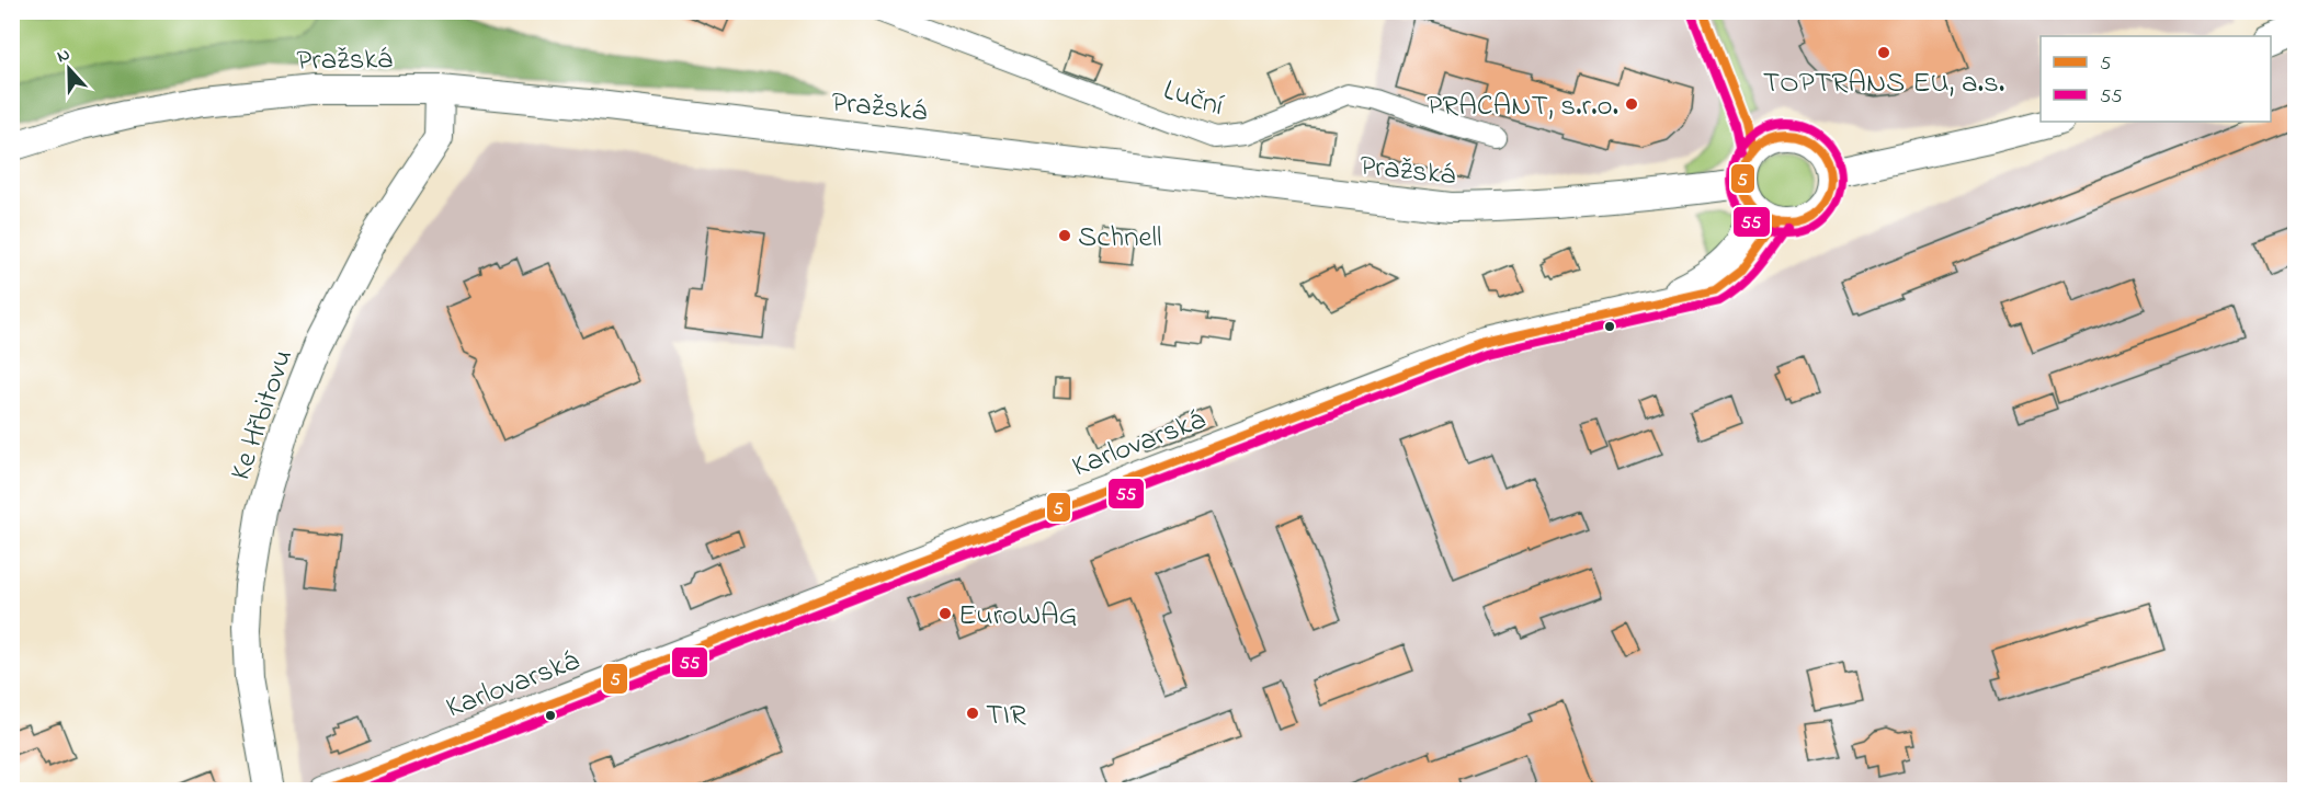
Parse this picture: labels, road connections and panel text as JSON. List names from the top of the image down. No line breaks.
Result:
{"streets":{"main road":["Pražská","Ke Hřbitovu","Karlovarská"],"street":["Luční"]},"crossings":[["Pražská","Ke Hřbitovu"],["Pražská","Karlovarská"]],"places":["TOPTRANS EU, a.s.","PRACANT, s.r.o.","Schnell","EuroWAG","TIR"],"lines":["transit line 5","transit line 55"],"legend":["5","55"],"north":"top"}
